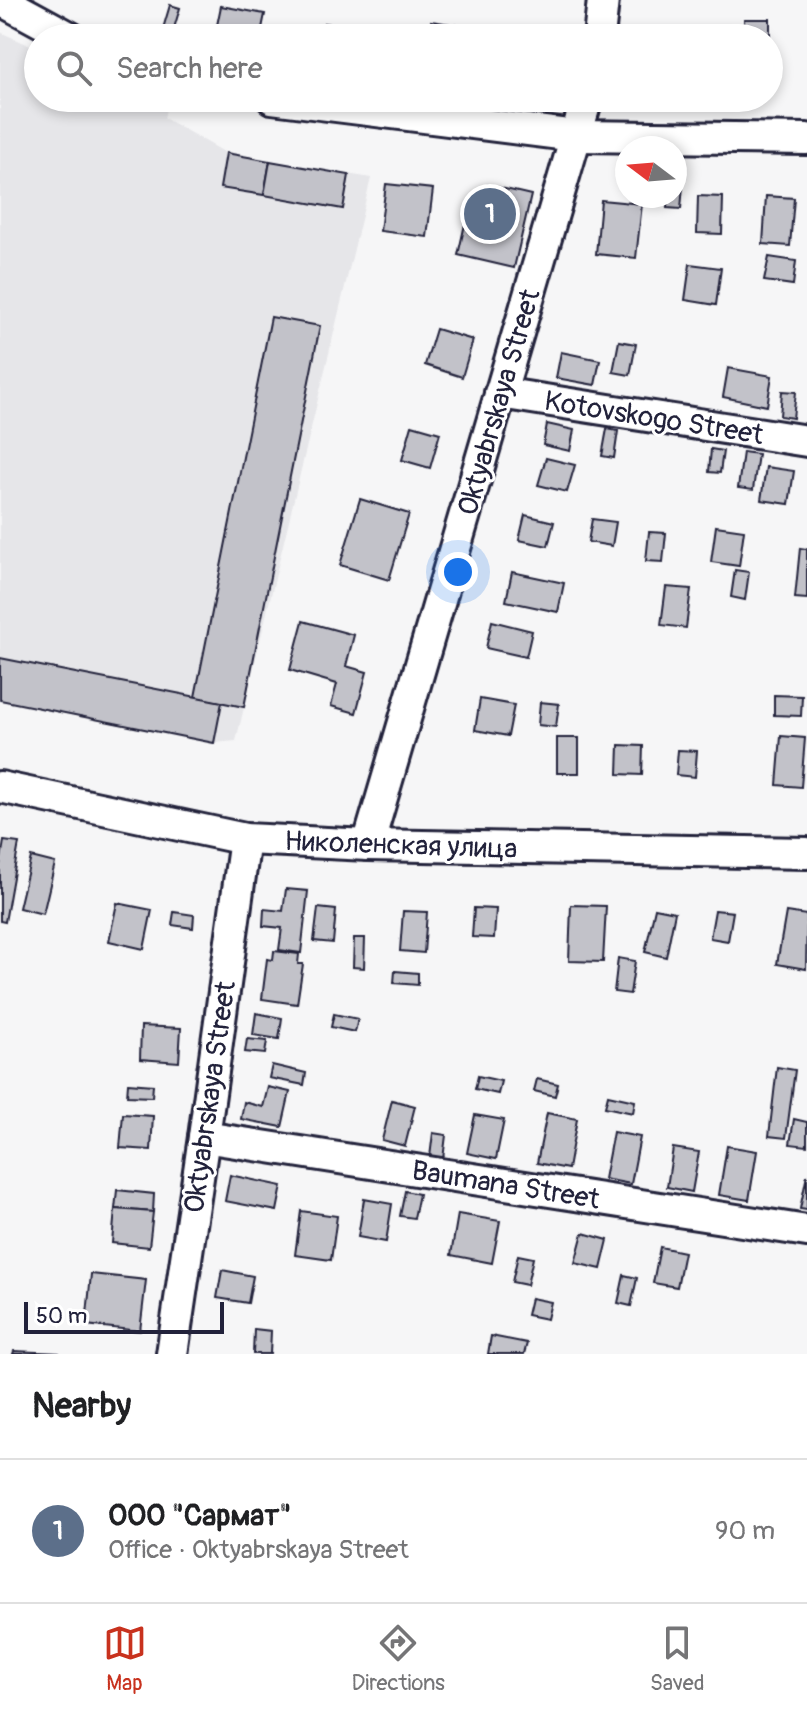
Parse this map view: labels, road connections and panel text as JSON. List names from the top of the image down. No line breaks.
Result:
{"streets":{"street":["Oktyabrskaya Street","Kotovskogo Street","Николенская улица","Baumana Street"]},"crossings":[["Oktyabrskaya Street","Kotovskogo Street"],["Oktyabrskaya Street","Николенская улица"],["Oktyabrskaya Street","Baumana Street"]],"scale_bar":"50 m","north":"left","page":{"search":"Search here","pins":"1","scale":"50 m","heading":"Nearby","list":[{"mark":"1","name":"ООО \"Сармат\"","note":"Office · Oktyabrskaya Street","value":"90 m"}],"nav":["Map","Directions","Saved"]}}
